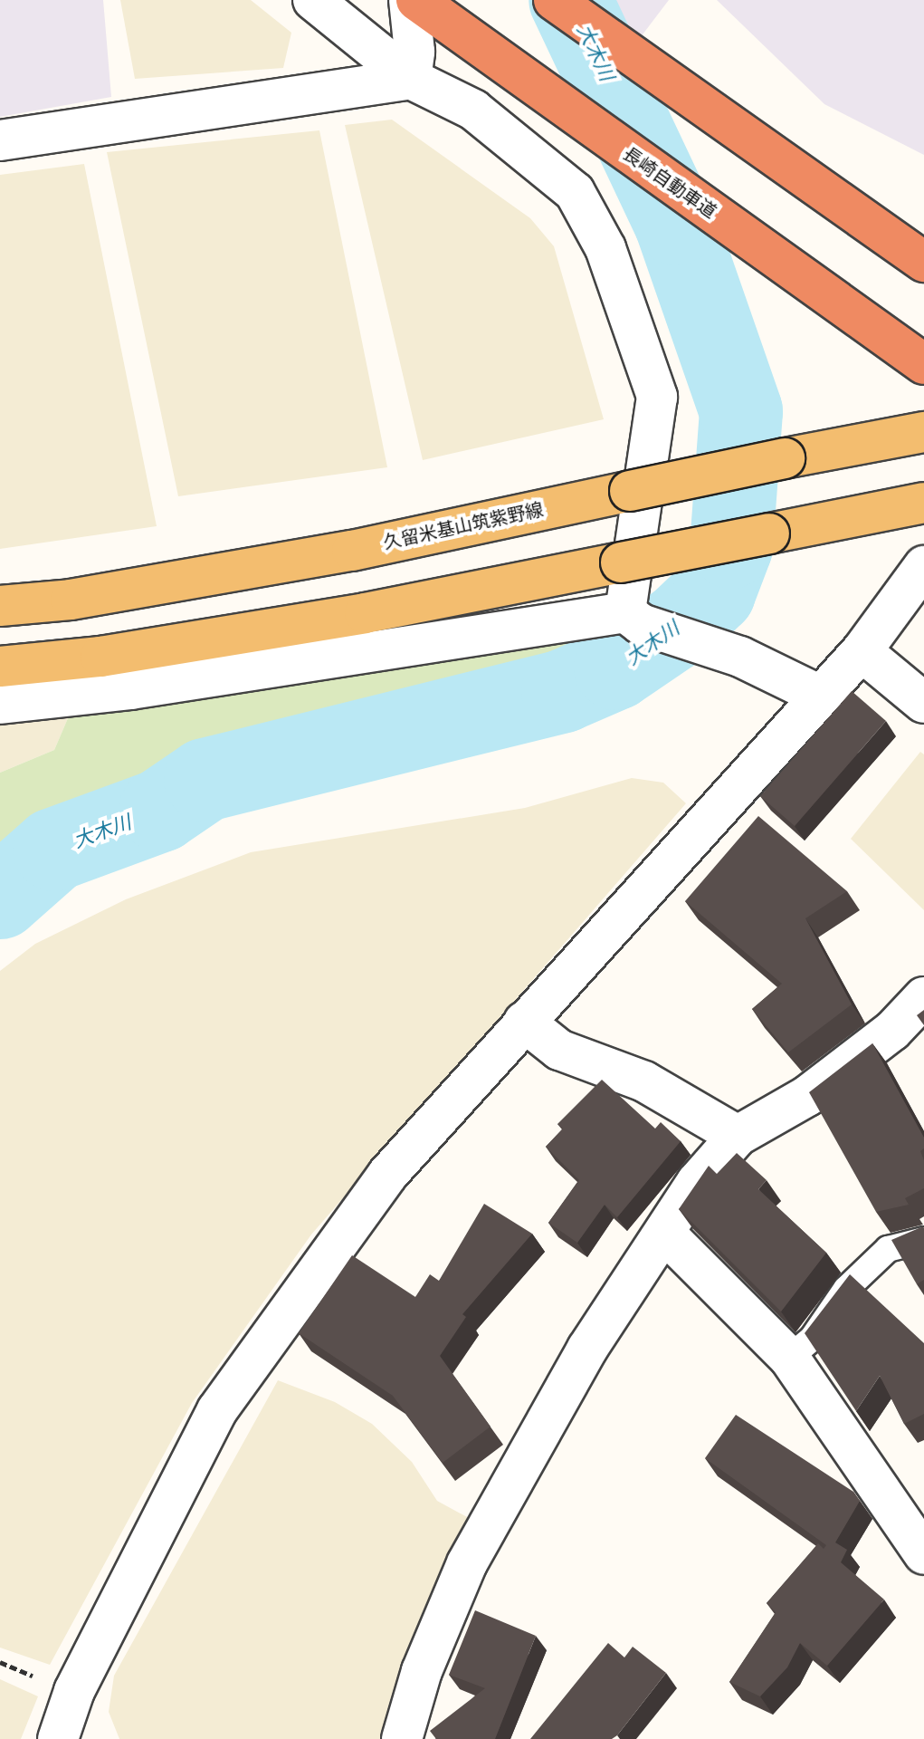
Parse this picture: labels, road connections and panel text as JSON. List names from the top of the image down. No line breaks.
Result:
{"streets":{"highway":["長崎自動車道"],"main road":["久留米基山筑紫野線"]},"water":["大木川"]}
